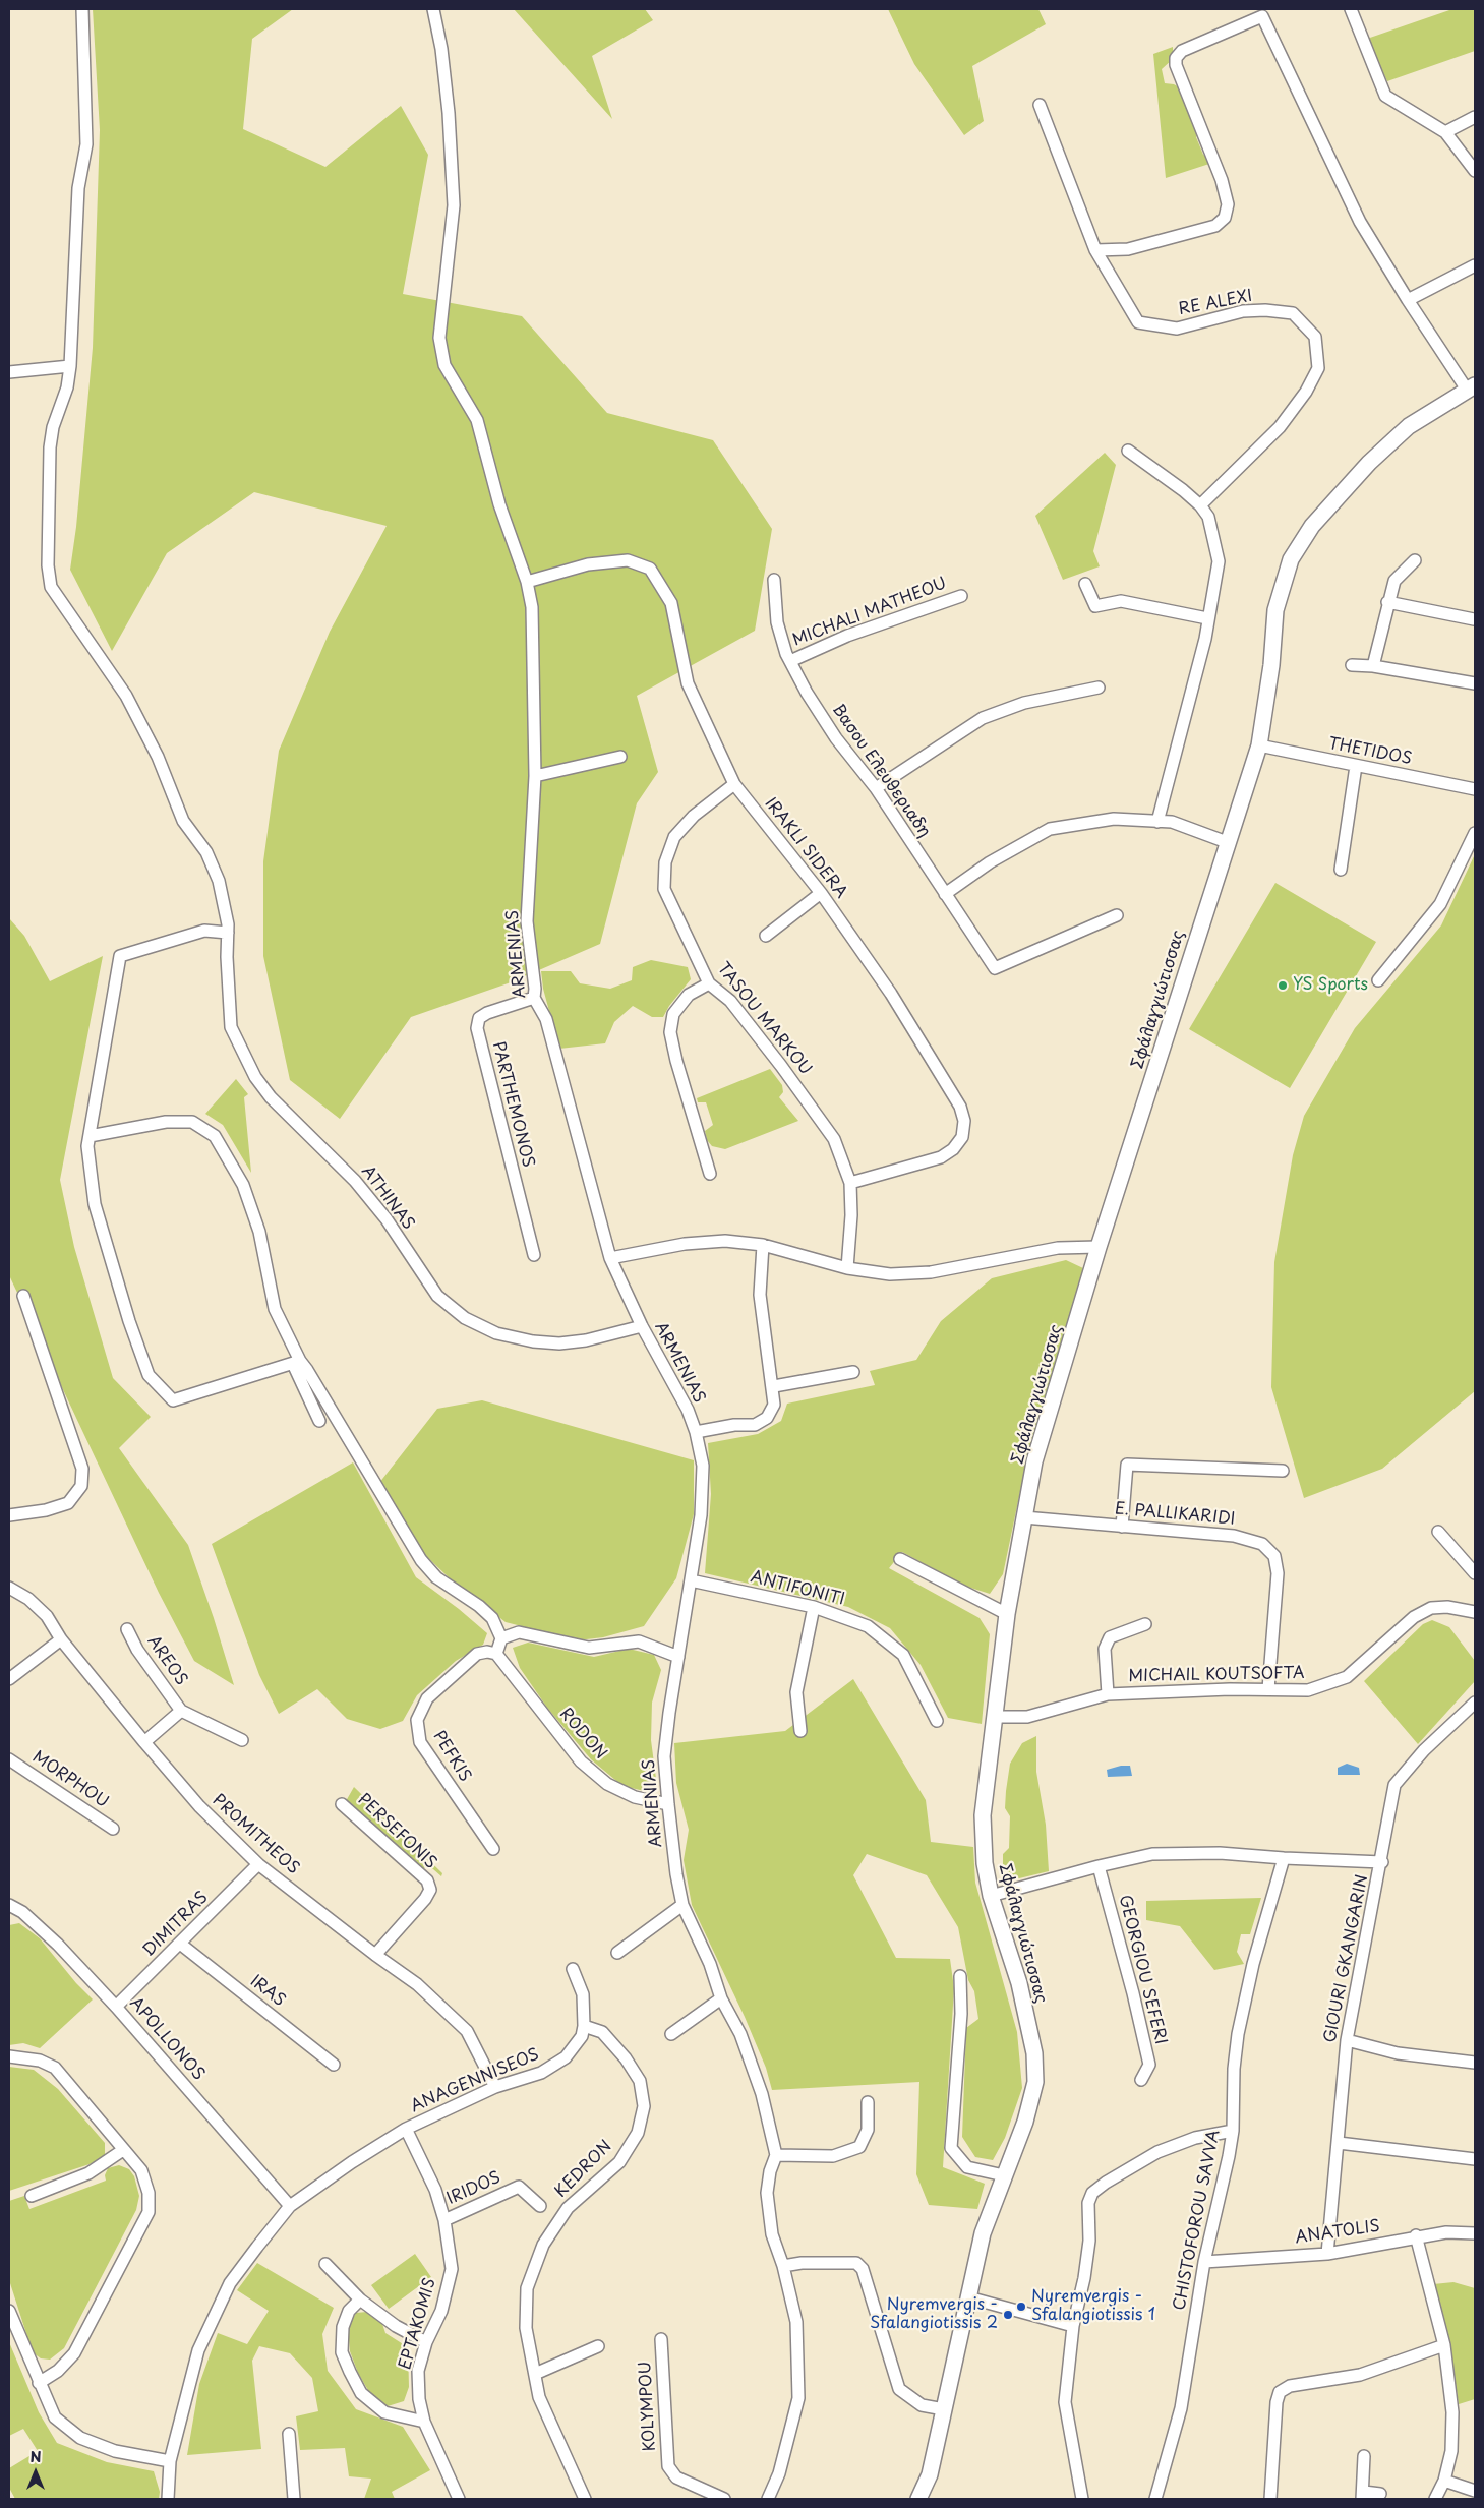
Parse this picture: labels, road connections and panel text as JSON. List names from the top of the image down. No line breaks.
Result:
{"streets":{"street":["RE ALEXI","MICHALI MATHEOU","THETIDOS","Βασου Ελευθεριαδη","IRAKLI SIDERA","ARMENIAS","Σφάλαγγιώτισσας","TASOU MARKOU","PARTHEMONOS","ATHINAS","E. PALLIKARIDI","ANTIFONITI","AREOS","MICHAIL KOUTSOFTA","RODON","PEFKIS","MORPHOU","PERSEFONIS","PROMITHEOS","DIMITRAS","GIOURI GKANGARIN","GEORGIOU SEFERI","IRAS","APOLLONOS","ANAGENNISEOS","KEDRON","IRIDOS","CHISTOFOROU SAVVA","ANATOLIS","EPTAKOMIS","KOLYMPOU"]},"crossings":[["MICHALI MATHEOU","Βασου Ελευθεριαδη"],["THETIDOS","Σφάλαγγιώτισσας"],["IRAKLI SIDERA","ARMENIAS"],["IRAKLI SIDERA","TASOU MARKOU"],["ARMENIAS","PARTHEMONOS"],["ARMENIAS","ATHINAS"],["ARMENIAS","ANTIFONITI"],["ARMENIAS","RODON"],["Σφάλαγγιώτισσας","E. PALLIKARIDI"],["Σφάλαγγιώτισσας","MICHAIL KOUTSOFTA"],["E. PALLIKARIDI","MICHAIL KOUTSOFTA"],["AREOS","PROMITHEOS"],["RODON","PEFKIS"],["PERSEFONIS","PROMITHEOS"],["PROMITHEOS","DIMITRAS"],["PROMITHEOS","ANAGENNISEOS"],["DIMITRAS","IRAS"],["DIMITRAS","APOLLONOS"],["GIOURI GKANGARIN","ANATOLIS"],["APOLLONOS","ANAGENNISEOS"],["ANAGENNISEOS","KEDRON"],["ANAGENNISEOS","EPTAKOMIS"],["IRIDOS","EPTAKOMIS"],["CHISTOFOROU SAVVA","ANATOLIS"]],"places":["YS Sports","Nyremvergis - Sfalangiotissis 1","Nyremvergis - Sfalangiotissis 2"],"north":"top"}
